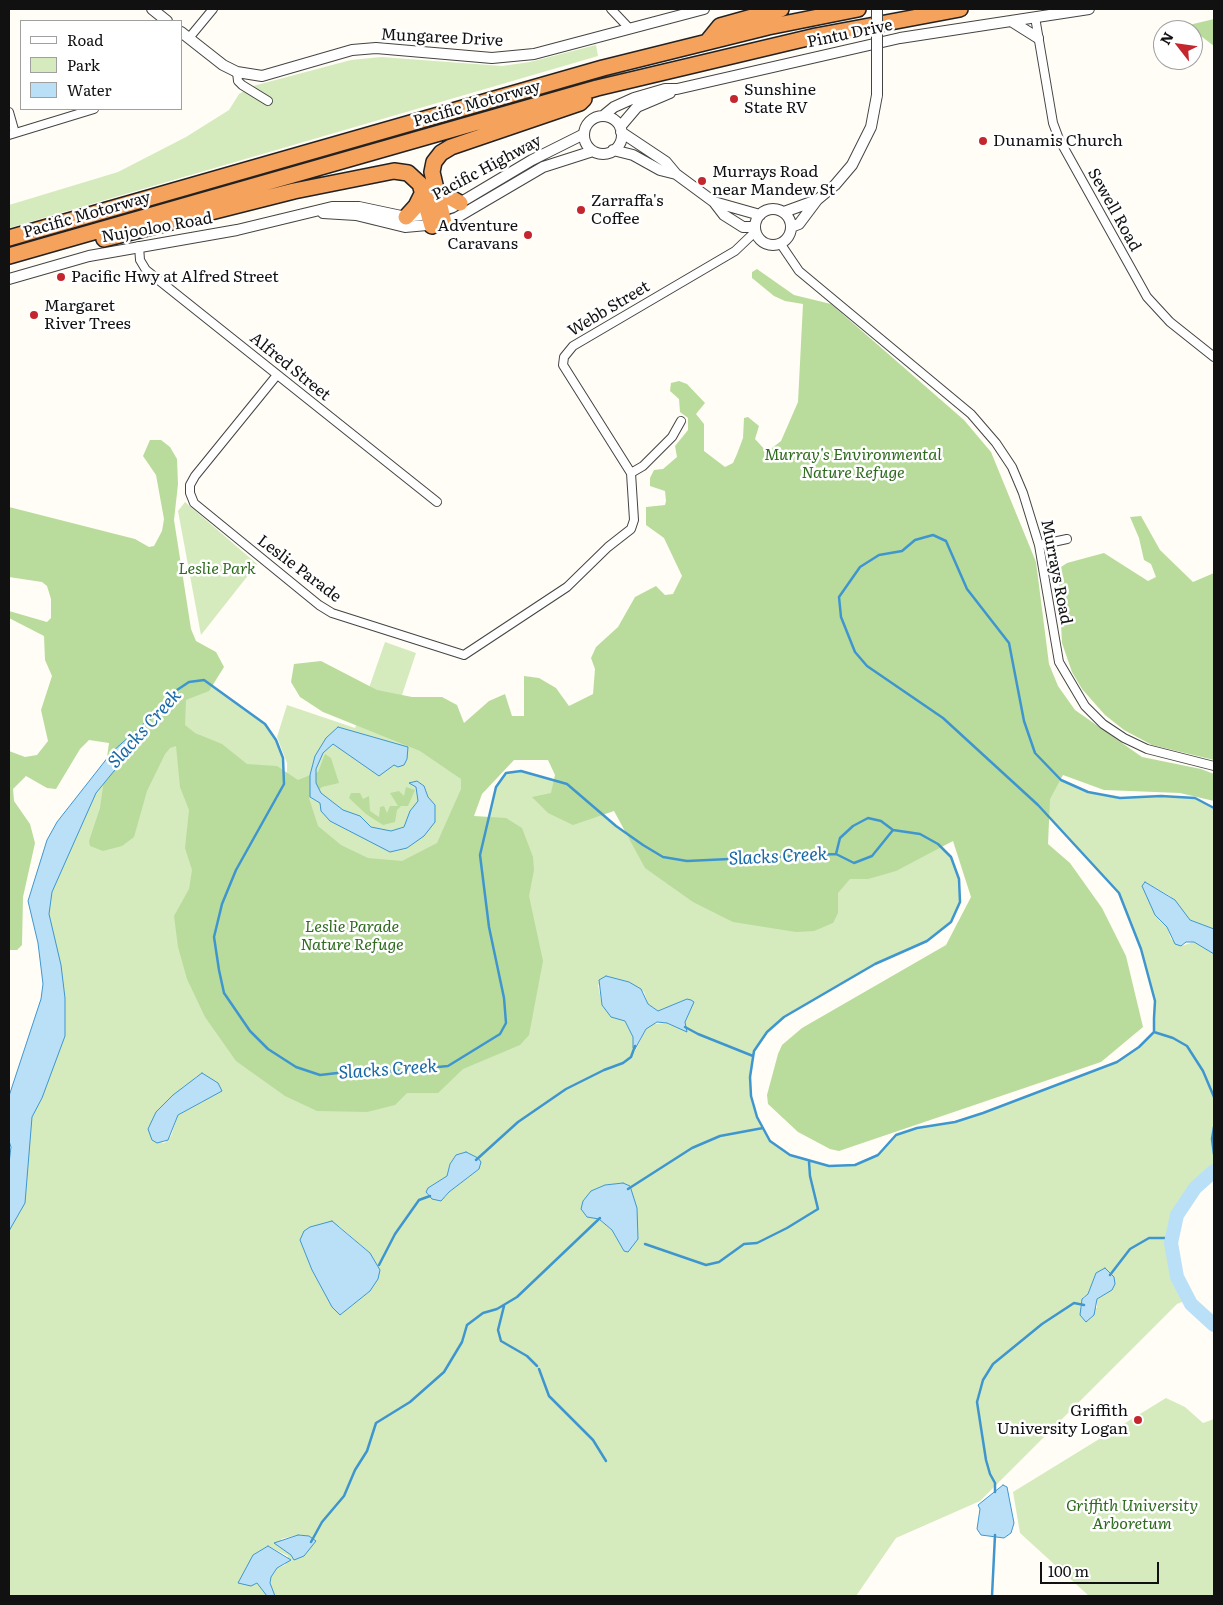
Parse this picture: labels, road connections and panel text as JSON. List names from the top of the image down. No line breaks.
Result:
{"streets":{"highway":["Pacific Motorway"],"street":["Pintu Drive","Mungaree Drive","Pacific Highway","Sewell Road","Nujooloo Road","Webb Street","Alfred Street","Leslie Parade","Murrays Road"]},"crossings":[["Pintu Drive","Pacific Highway"],["Pintu Drive","Sewell Road"],["Pacific Highway","Nujooloo Road"],["Nujooloo Road","Alfred Street"],["Webb Street","Leslie Parade"],["Webb Street","Murrays Road"],["Alfred Street","Leslie Parade"]],"water":["Slacks Creek"],"parks":["Murray's Environmental Nature Refuge","Leslie Park","Leslie Parade Nature Refuge","Griffith University Arboretum"],"places":["Sunshine State RV","Dunamis Church","Murrays Road near Mandew St","Zarraffa's Coffee","Adventure Caravans","Pacific Hwy at Alfred Street","Margaret River Trees","Griffith University Logan"],"legend":["Road","Park","Water"],"scale_bar":"100 m","north":"top left"}
